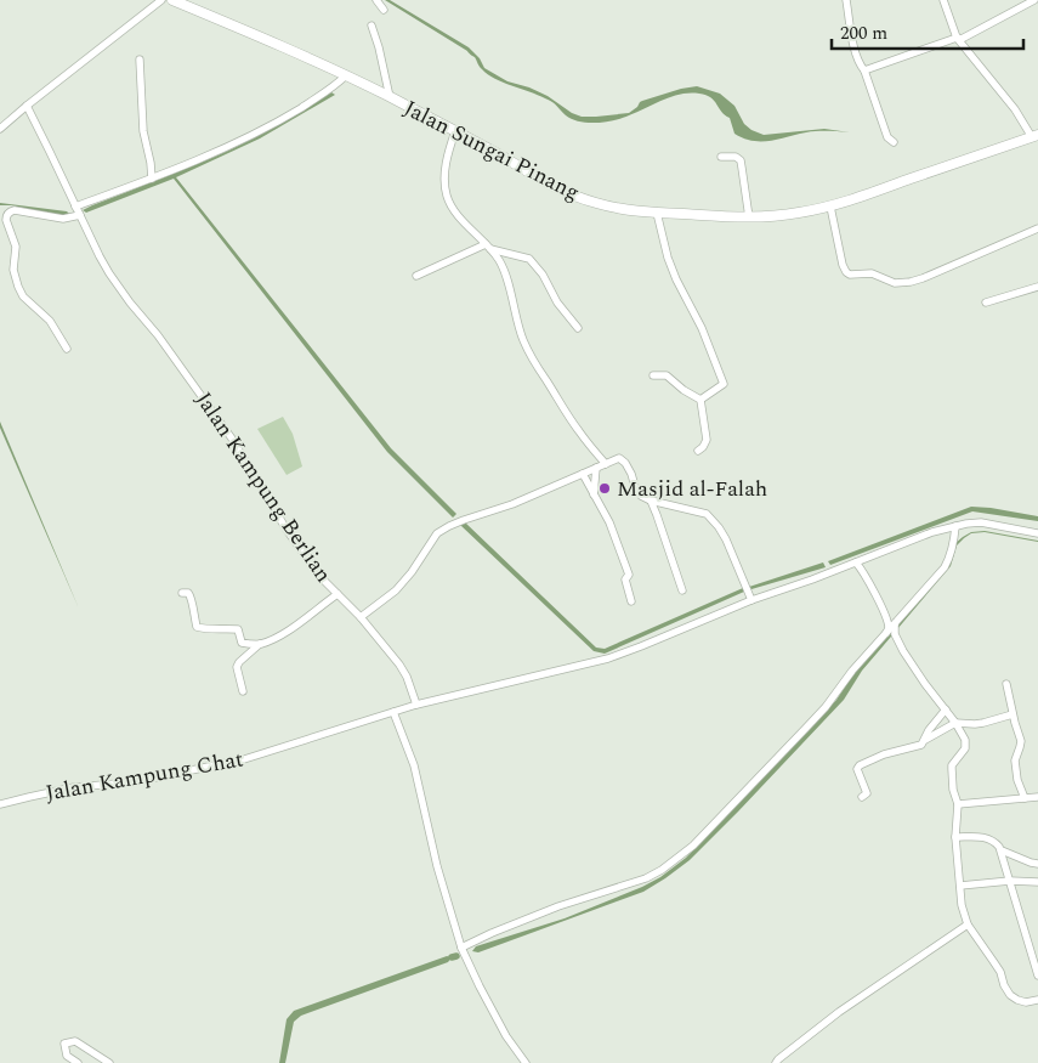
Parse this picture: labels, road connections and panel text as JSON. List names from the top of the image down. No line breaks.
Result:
{"streets":{"street":["Jalan Sungai Pinang","Jalan Kampung Berlian","Jalan Kampung Chat"]},"places":["Masjid al-Falah"],"scale_bar":"200 m"}
